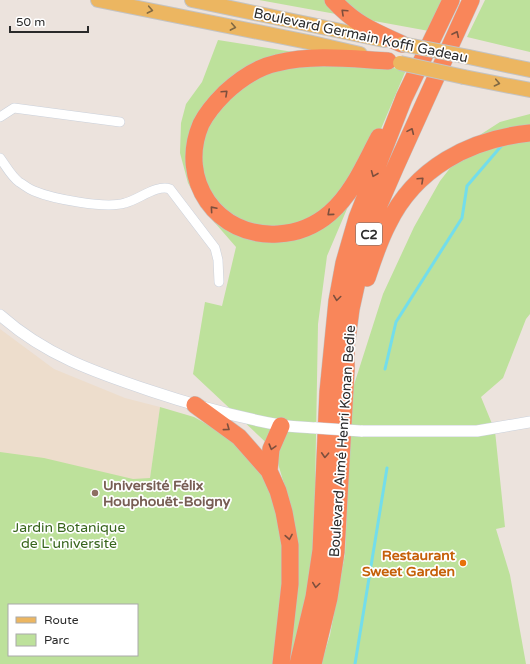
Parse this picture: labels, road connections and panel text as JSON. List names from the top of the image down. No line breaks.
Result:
{"streets":{"highway":["C2","Boulevard Aimé Henri Konan Bedie"],"main road":["Boulevard Germain Koffi Gadeau"]},"parks":["Jardin Botanique de L'université"],"places":["Université Félix Houphouët-Boigny","Restaurant Sweet Garden"],"legend":["Route","Parc"],"scale_bar":"50 m"}
